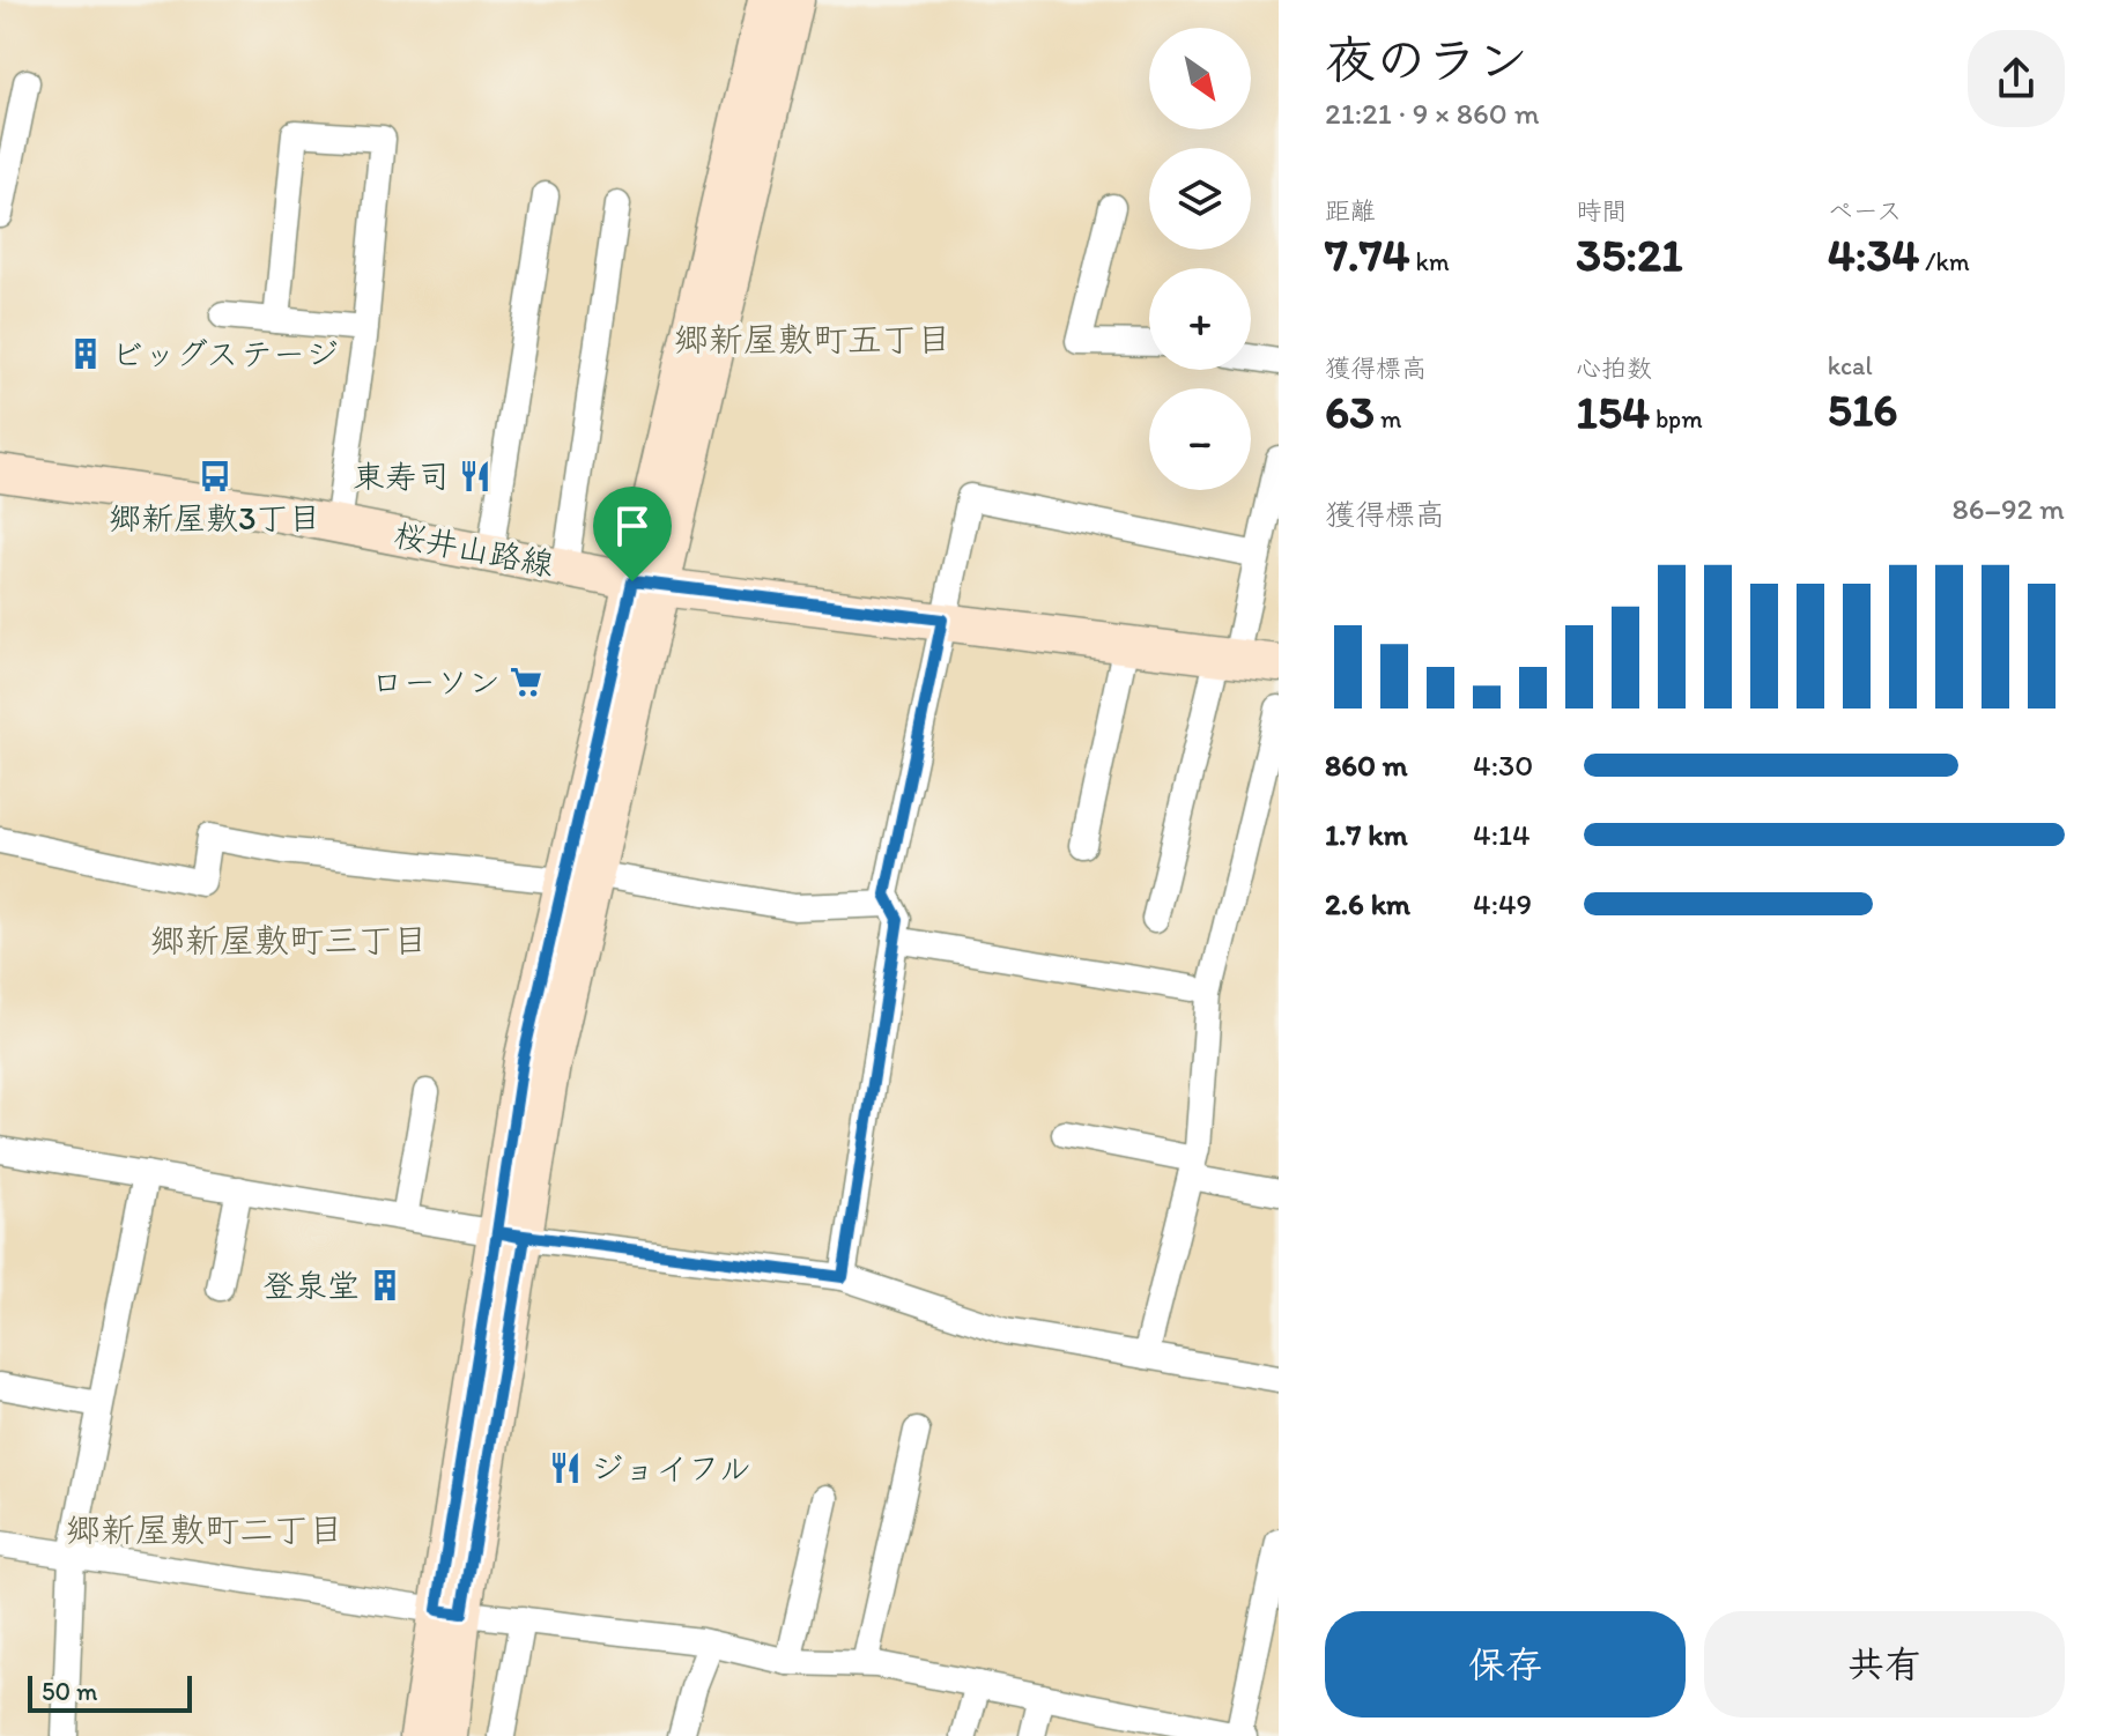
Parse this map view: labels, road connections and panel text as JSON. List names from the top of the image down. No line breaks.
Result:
{"streets":{"street":["桜井山路線"]},"districts":["郷新屋敷町五丁目","郷新屋敷町三丁目","郷新屋敷町二丁目"],"places":{"building":["ビッグステージ","登泉堂"],"bus stop":["郷新屋敷3丁目"],"restaurant":["東寿司","ジョイフル"],"supermarket":["ローソン"]},"scale_bar":"50 m","north":"bottom right","page":{"heading":["夜のラン","21:21 · 9 × 860 m"],"map_buttons":["+","−"],"stats":[["距離","7.74 km"],["時間","35:21"],["ペース","4:34 /km"],["獲得標高","63 m"],["心拍数","154 bpm"],["kcal","516"]],"chart":["獲得標高","86–92 m"],"list":[{"name":"860 m","note":"4:30"},{"name":"1.7 km","note":"4:14"},{"name":"2.6 km","note":"4:49"}],"buttons":["保存","共有"],"scale":"50 m"}}
